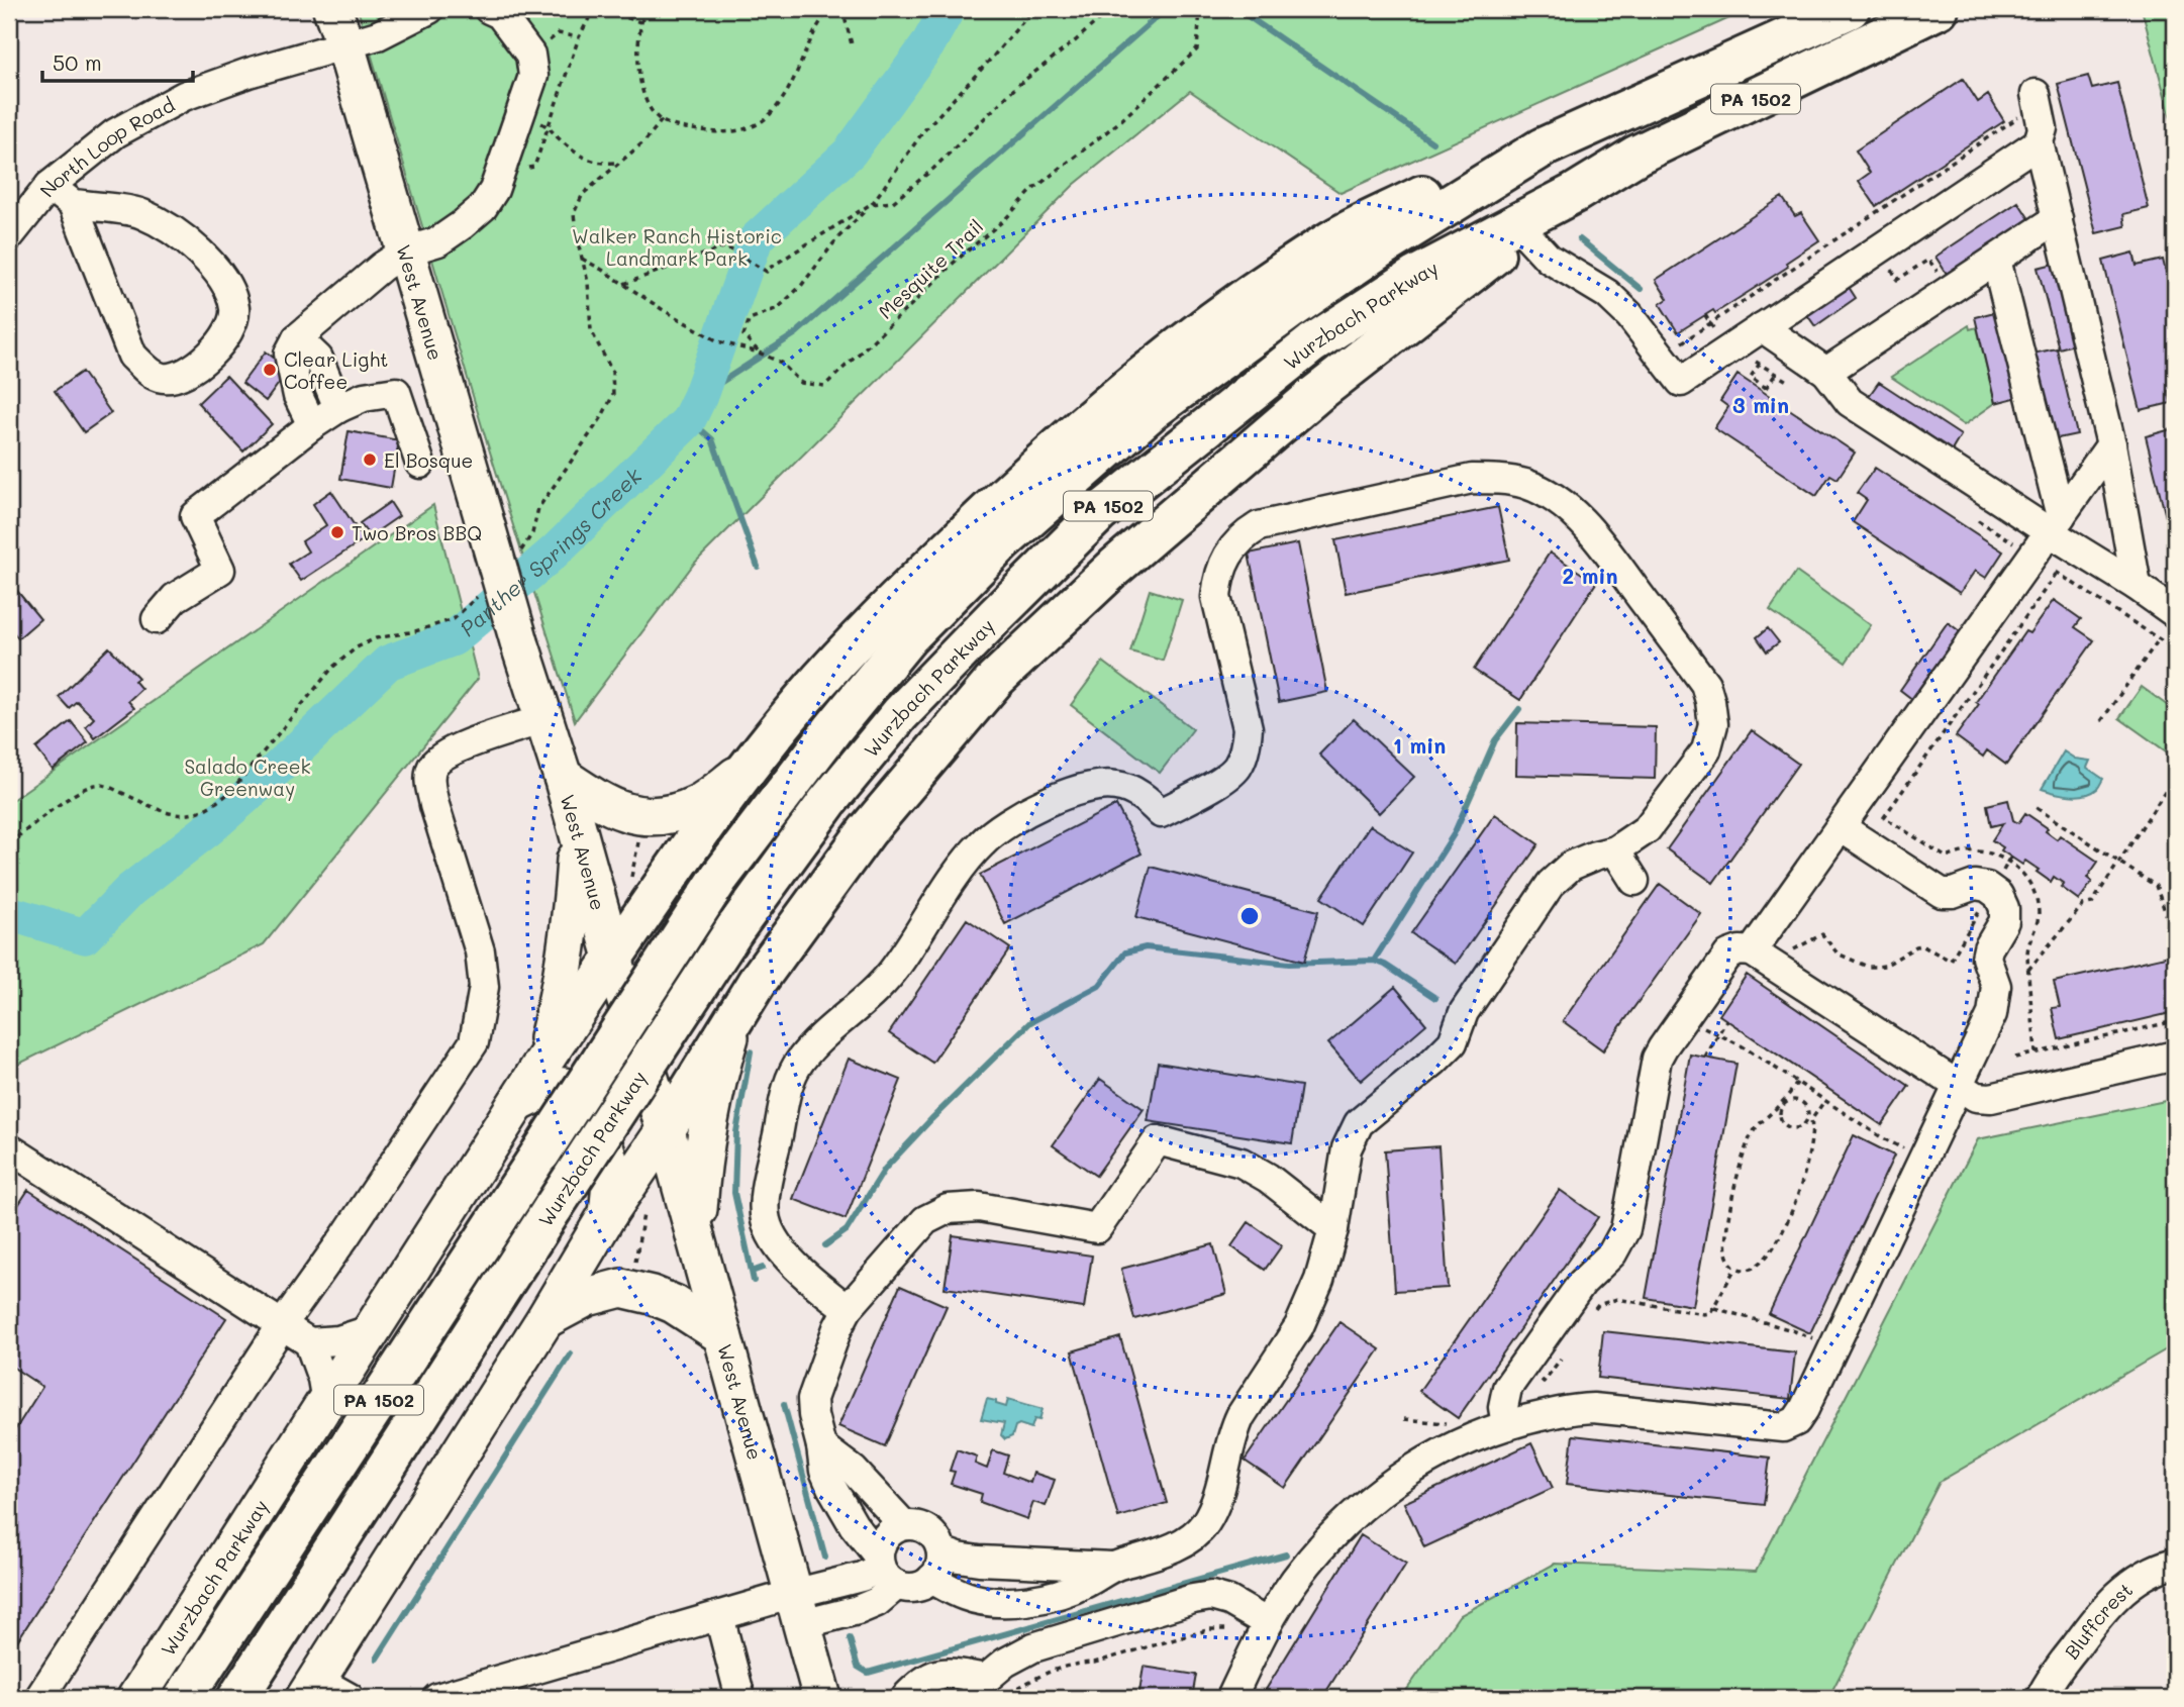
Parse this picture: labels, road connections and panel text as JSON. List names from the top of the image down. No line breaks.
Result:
{"streets":{"highway":["PA 1502","Wurzbach Parkway"],"main road":["West Avenue"],"street":["North Loop Road","Bluffcrest"],"path":["Mesquite Trail"]},"crossings":[["North Loop Road","West Avenue"],["West Avenue","Wurzbach Parkway"]],"water":["Panther Springs Creek"],"parks":["Walker Ranch Historic Landmark Park","Salado Creek Greenway"],"places":["Clear Light Coffee","El Bosque","Two Bros BBQ"],"scale_bar":"50 m","rings":["3 min","2 min","1 min"]}
